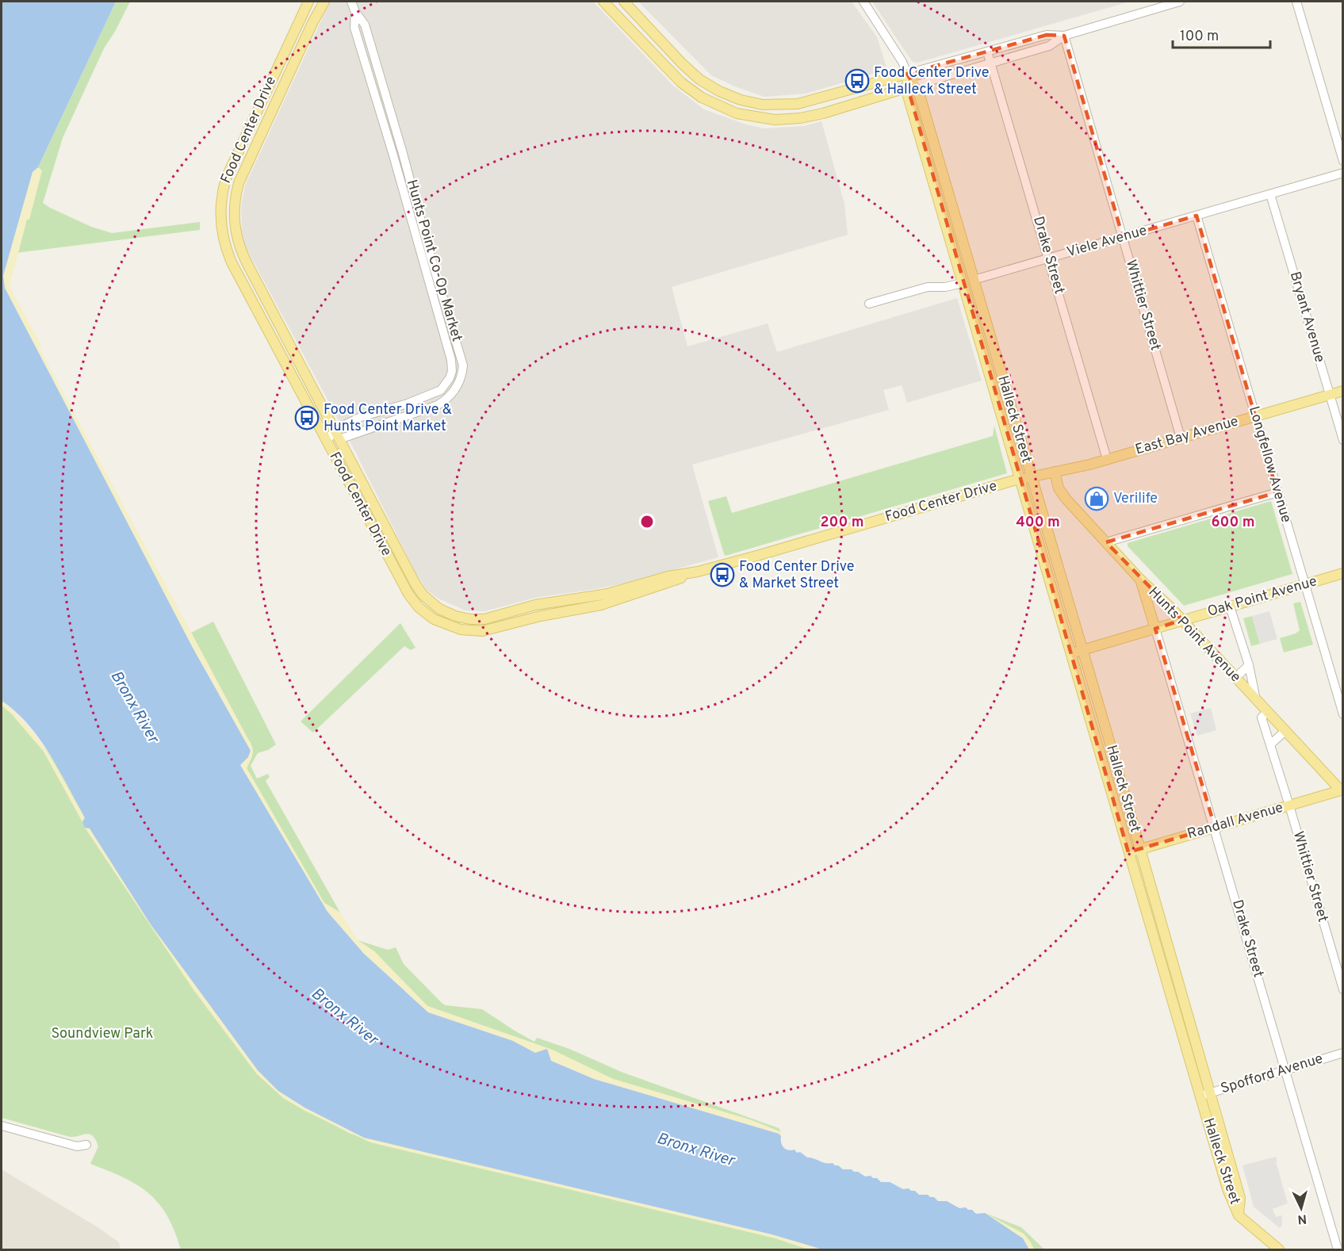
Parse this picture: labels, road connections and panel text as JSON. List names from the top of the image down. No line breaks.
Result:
{"streets":{"main road":["Food Center Drive","Viele Avenue","Halleck Street","East Bay Avenue","Oak Point Avenue","Hunts Point Avenue","Randall Avenue"],"street":["Drake Street","Hunts Point Co-Op Market","Whittier Street","Bryant Avenue","Longfellow Avenue","Spofford Avenue"]},"crossings":[["Food Center Drive","Hunts Point Co-Op Market"],["Food Center Drive","Halleck Street"],["Food Center Drive","East Bay Avenue"],["Viele Avenue","Drake Street"],["Viele Avenue","Whittier Street"],["Viele Avenue","Bryant Avenue"],["Viele Avenue","Halleck Street"],["Viele Avenue","Longfellow Avenue"],["Drake Street","East Bay Avenue"],["Drake Street","Oak Point Avenue"],["Drake Street","Randall Avenue"],["Drake Street","Spofford Avenue"],["Whittier Street","East Bay Avenue"],["Whittier Street","Hunts Point Avenue"],["Whittier Street","Randall Avenue"],["Bryant Avenue","East Bay Avenue"],["Halleck Street","East Bay Avenue"],["Halleck Street","Oak Point Avenue"],["Halleck Street","Randall Avenue"],["Halleck Street","Spofford Avenue"],["East Bay Avenue","Longfellow Avenue"],["East Bay Avenue","Hunts Point Avenue"],["Longfellow Avenue","Oak Point Avenue"],["Oak Point Avenue","Hunts Point Avenue"],["Hunts Point Avenue","Randall Avenue"]],"water":["Bronx River"],"parks":["Soundview Park"],"places":{"bus stop":["Food Center Drive & Halleck Street","Food Center Drive & Hunts Point Market","Food Center Drive & Market Street"],"shop":["Verilife"]},"scale_bar":"100 m","north":"bottom","rings":["200 m","400 m","600 m"]}
